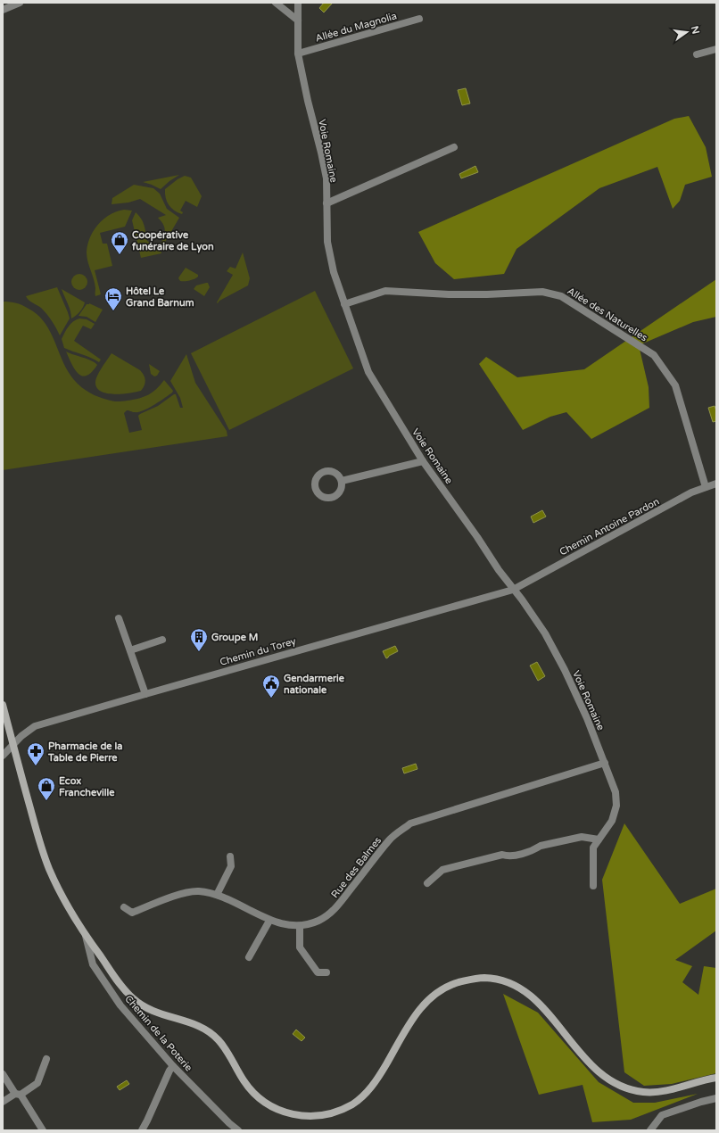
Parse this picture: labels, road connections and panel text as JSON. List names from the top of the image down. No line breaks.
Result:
{"streets":{"street":["Allée du Magnolia","Voie Romaine","Allée des Naturelles","Chemin Antoine Pardon","Chemin du Torey","Rue des Balmes","Chemin de la Poterie"]},"crossings":[["Allée du Magnolia","Voie Romaine"],["Voie Romaine","Allée des Naturelles"],["Voie Romaine","Chemin Antoine Pardon"],["Voie Romaine","Chemin du Torey"],["Voie Romaine","Rue des Balmes"],["Allée des Naturelles","Chemin Antoine Pardon"],["Chemin Antoine Pardon","Chemin du Torey"]],"places":{"shop":["Coopérative funéraire de Lyon","Ecox Francheville"],"hotel":["Hôtel Le Grand Barnum"],"building":["Groupe M"],"public building":["Gendarmerie nationale"],"pharmacy":["Pharmacie de la Table de Pierre"]},"north":"right"}
